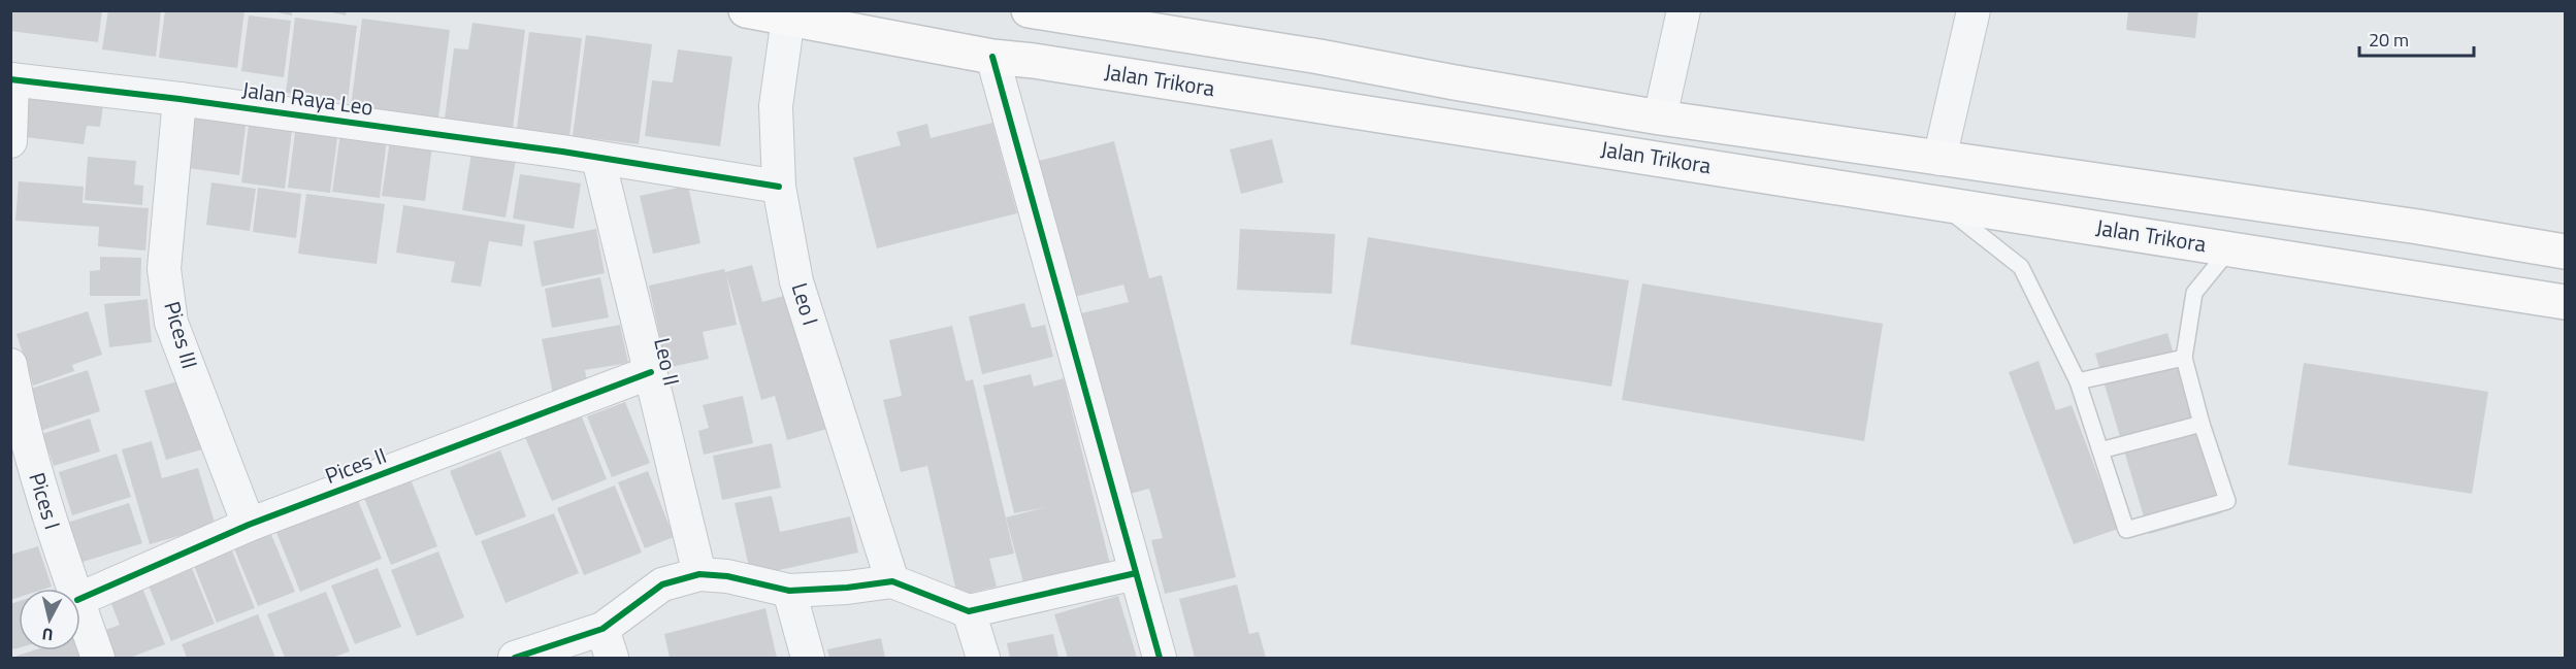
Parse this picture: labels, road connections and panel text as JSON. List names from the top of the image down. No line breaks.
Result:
{"streets":{"main road":["Jalan Trikora"],"street":["Jalan Raya Leo","Leo I","Pices III","Leo II","Pices II","Pices I"]},"crossings":[["Jalan Trikora","Leo I"],["Jalan Raya Leo","Leo I"],["Jalan Raya Leo","Pices III"],["Jalan Raya Leo","Leo II"],["Pices III","Pices II"],["Leo II","Pices II"]],"scale_bar":"20 m","north":"bottom"}
